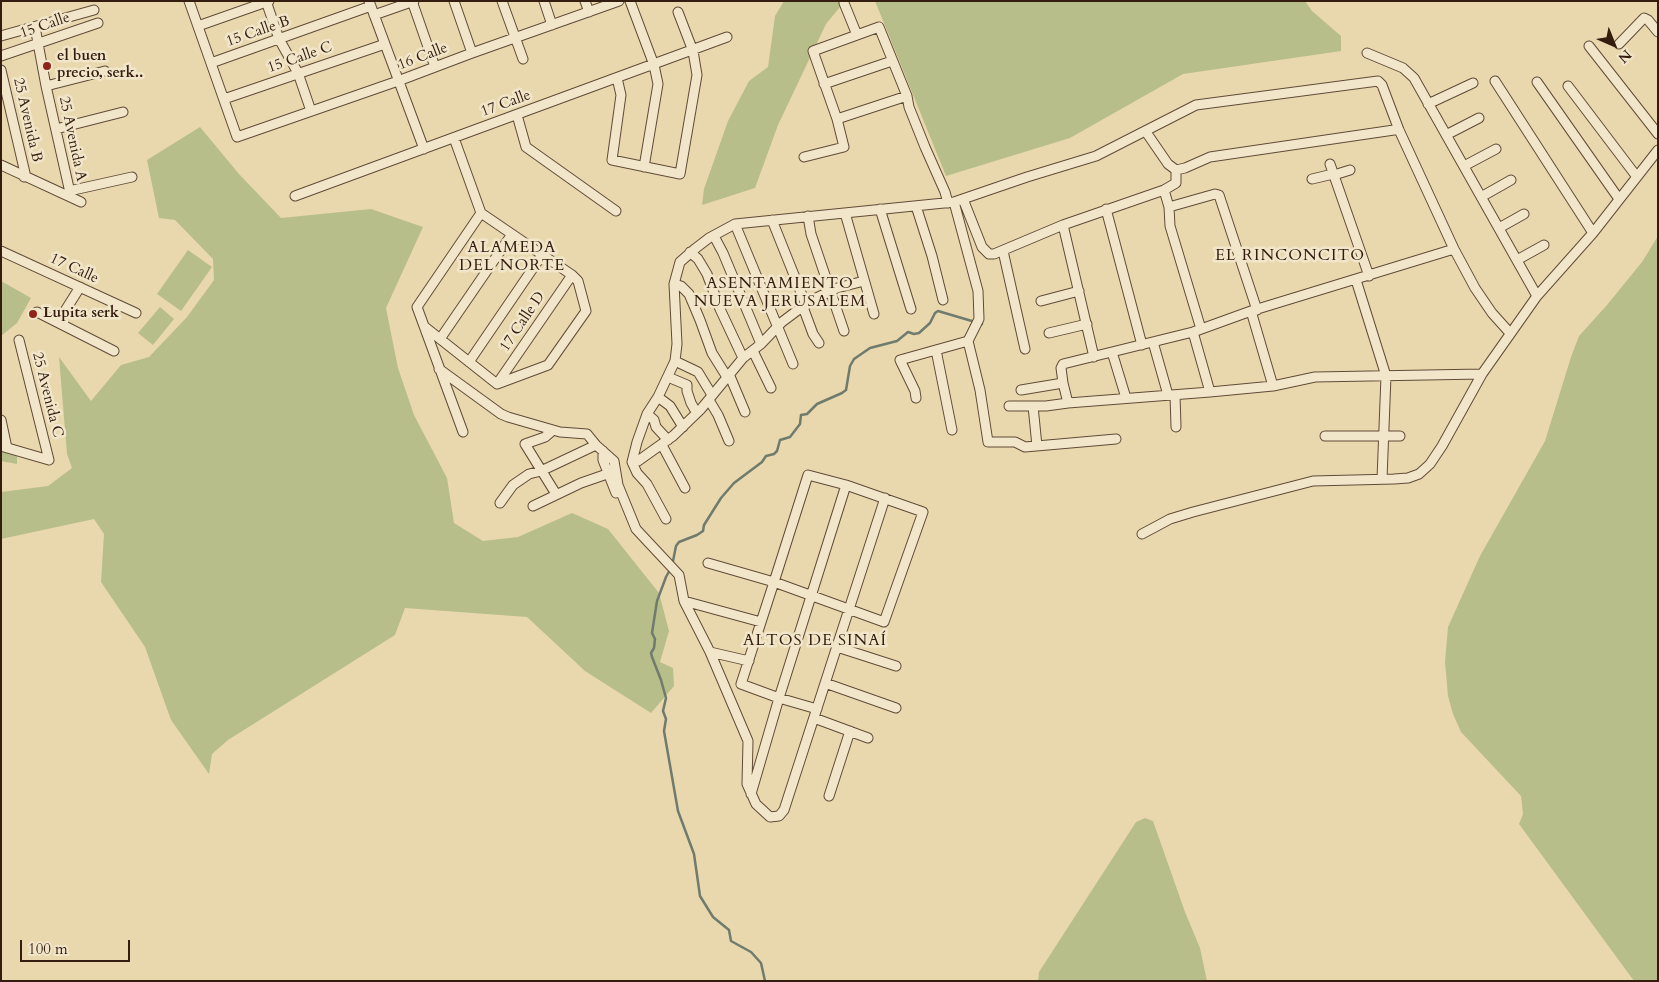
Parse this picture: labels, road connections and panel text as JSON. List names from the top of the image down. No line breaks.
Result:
{"streets":{"street":["15 Calle","15 Calle B","16 Calle","15 Calle C","17 Calle","25 Avenida B","25 Avenida A","17 Calle D","25 Avenida C"]},"crossings":[["15 Calle","25 Avenida A"],["16 Calle","15 Calle C"]],"districts":["ALAMEDA DEL NORTE","EL RINCONCITO","ASENTAMIENTO NUEVA JERUSALEM","ALTOS DE SINAÍ"],"places":["el buen precio, serk..","Lupita serk"],"scale_bar":"100 m","north":"bottom right"}
